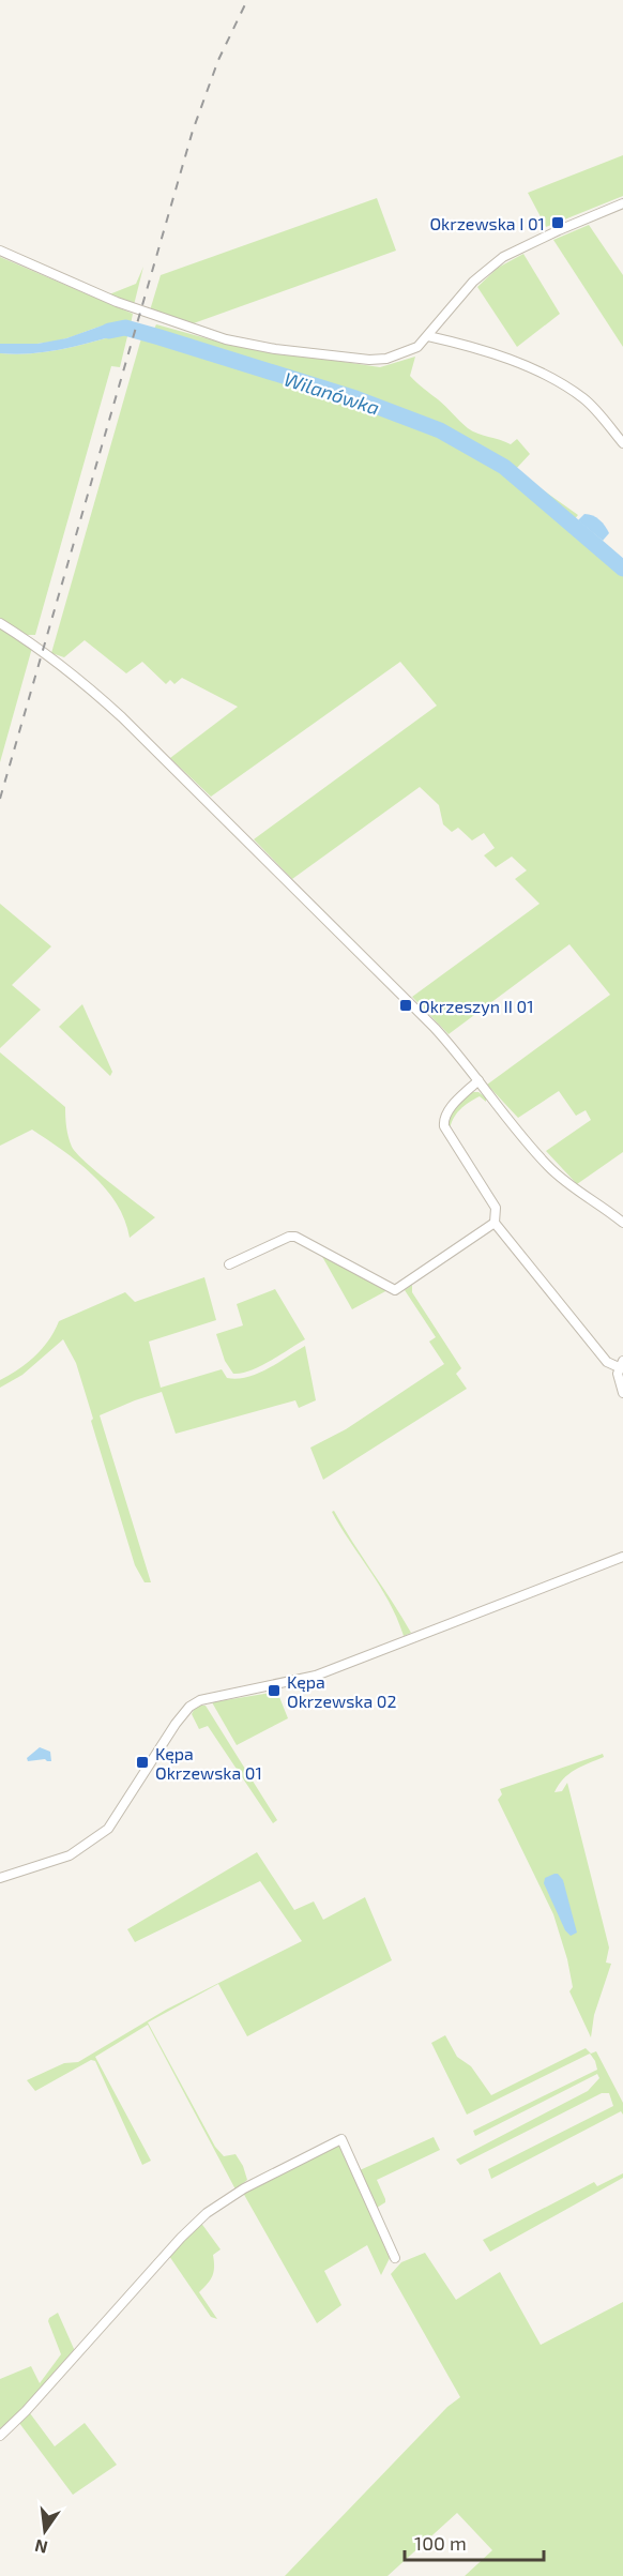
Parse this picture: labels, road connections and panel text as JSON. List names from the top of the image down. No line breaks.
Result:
{"water":["Wilanówka"],"places":{"transit":["Okrzewska I 01","Okrzeszyn II 01","Kępa Okrzewska 02","Kępa Okrzewska 01"]},"scale_bar":"100 m","north":"bottom"}
